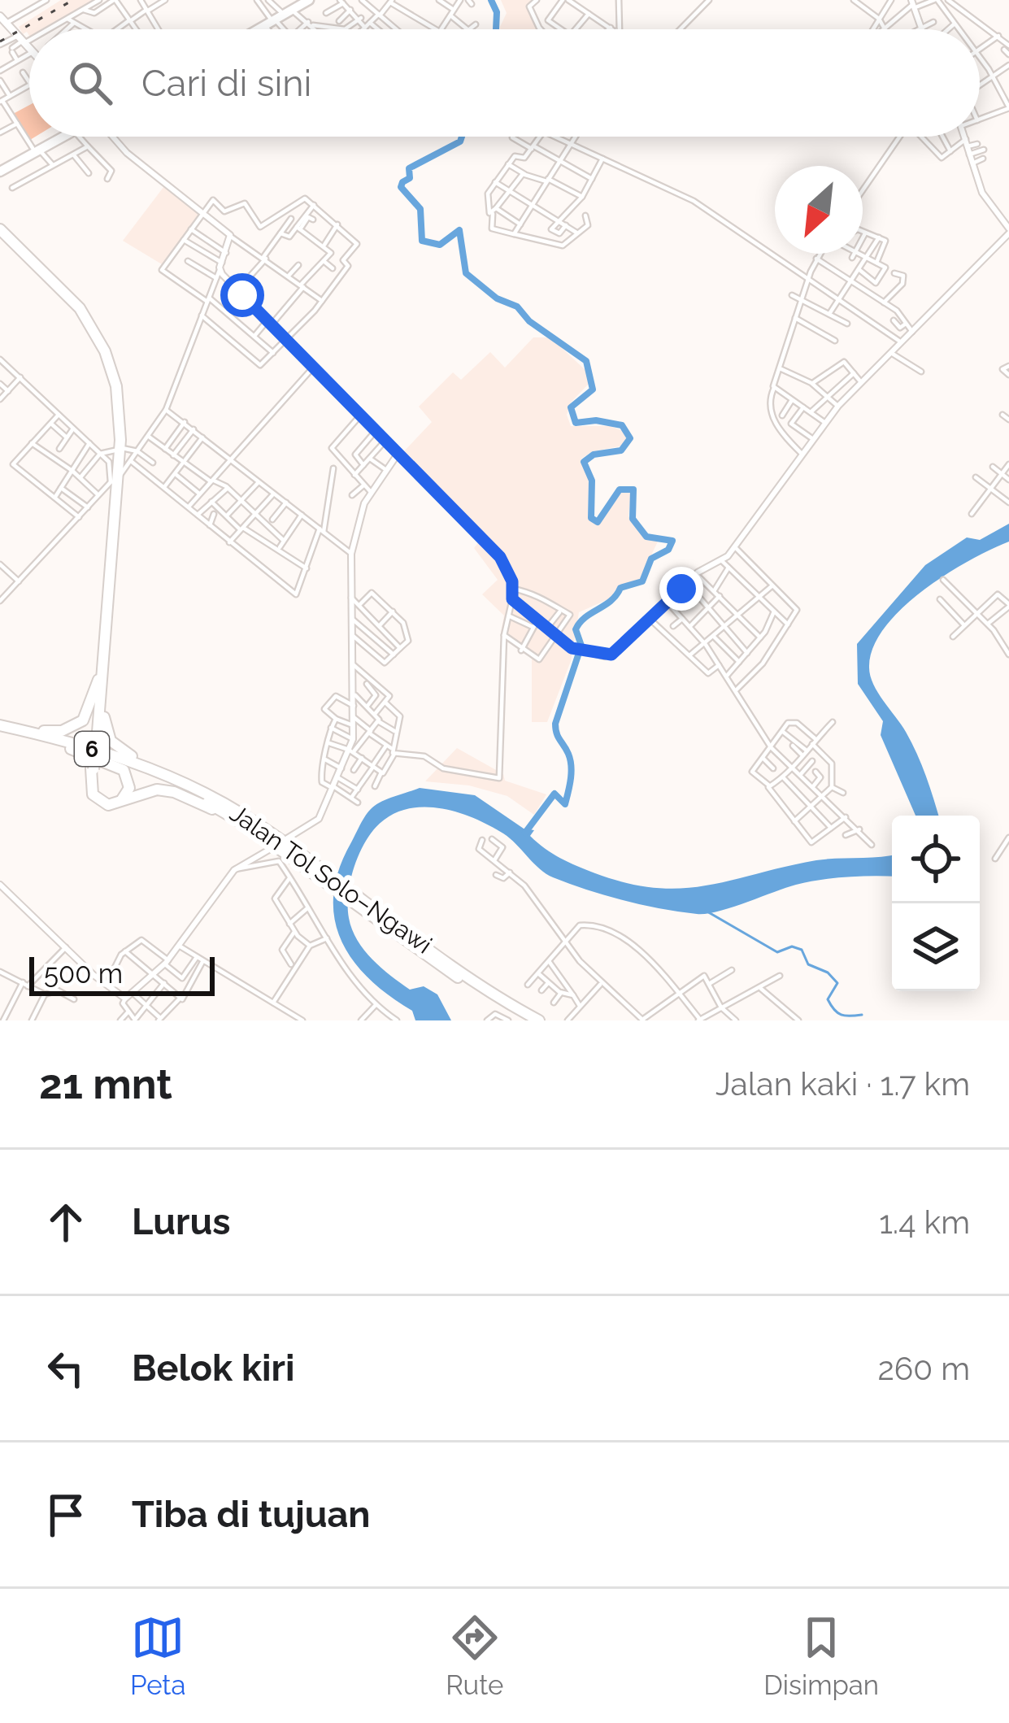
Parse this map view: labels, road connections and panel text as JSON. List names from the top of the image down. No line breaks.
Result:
{"streets":{"highway":["6","Jalan Tol Solo–Ngawi"]},"scale_bar":"500 m","north":"bottom left","page":{"search":"Cari di sini","scale":"500 m","heading":["21 mnt","Jalan kaki · 1.7 km"],"list":[["Lurus","1.4 km"],["Belok kiri","260 m"],"Tiba di tujuan"],"nav":["Peta","Rute","Disimpan"]}}
